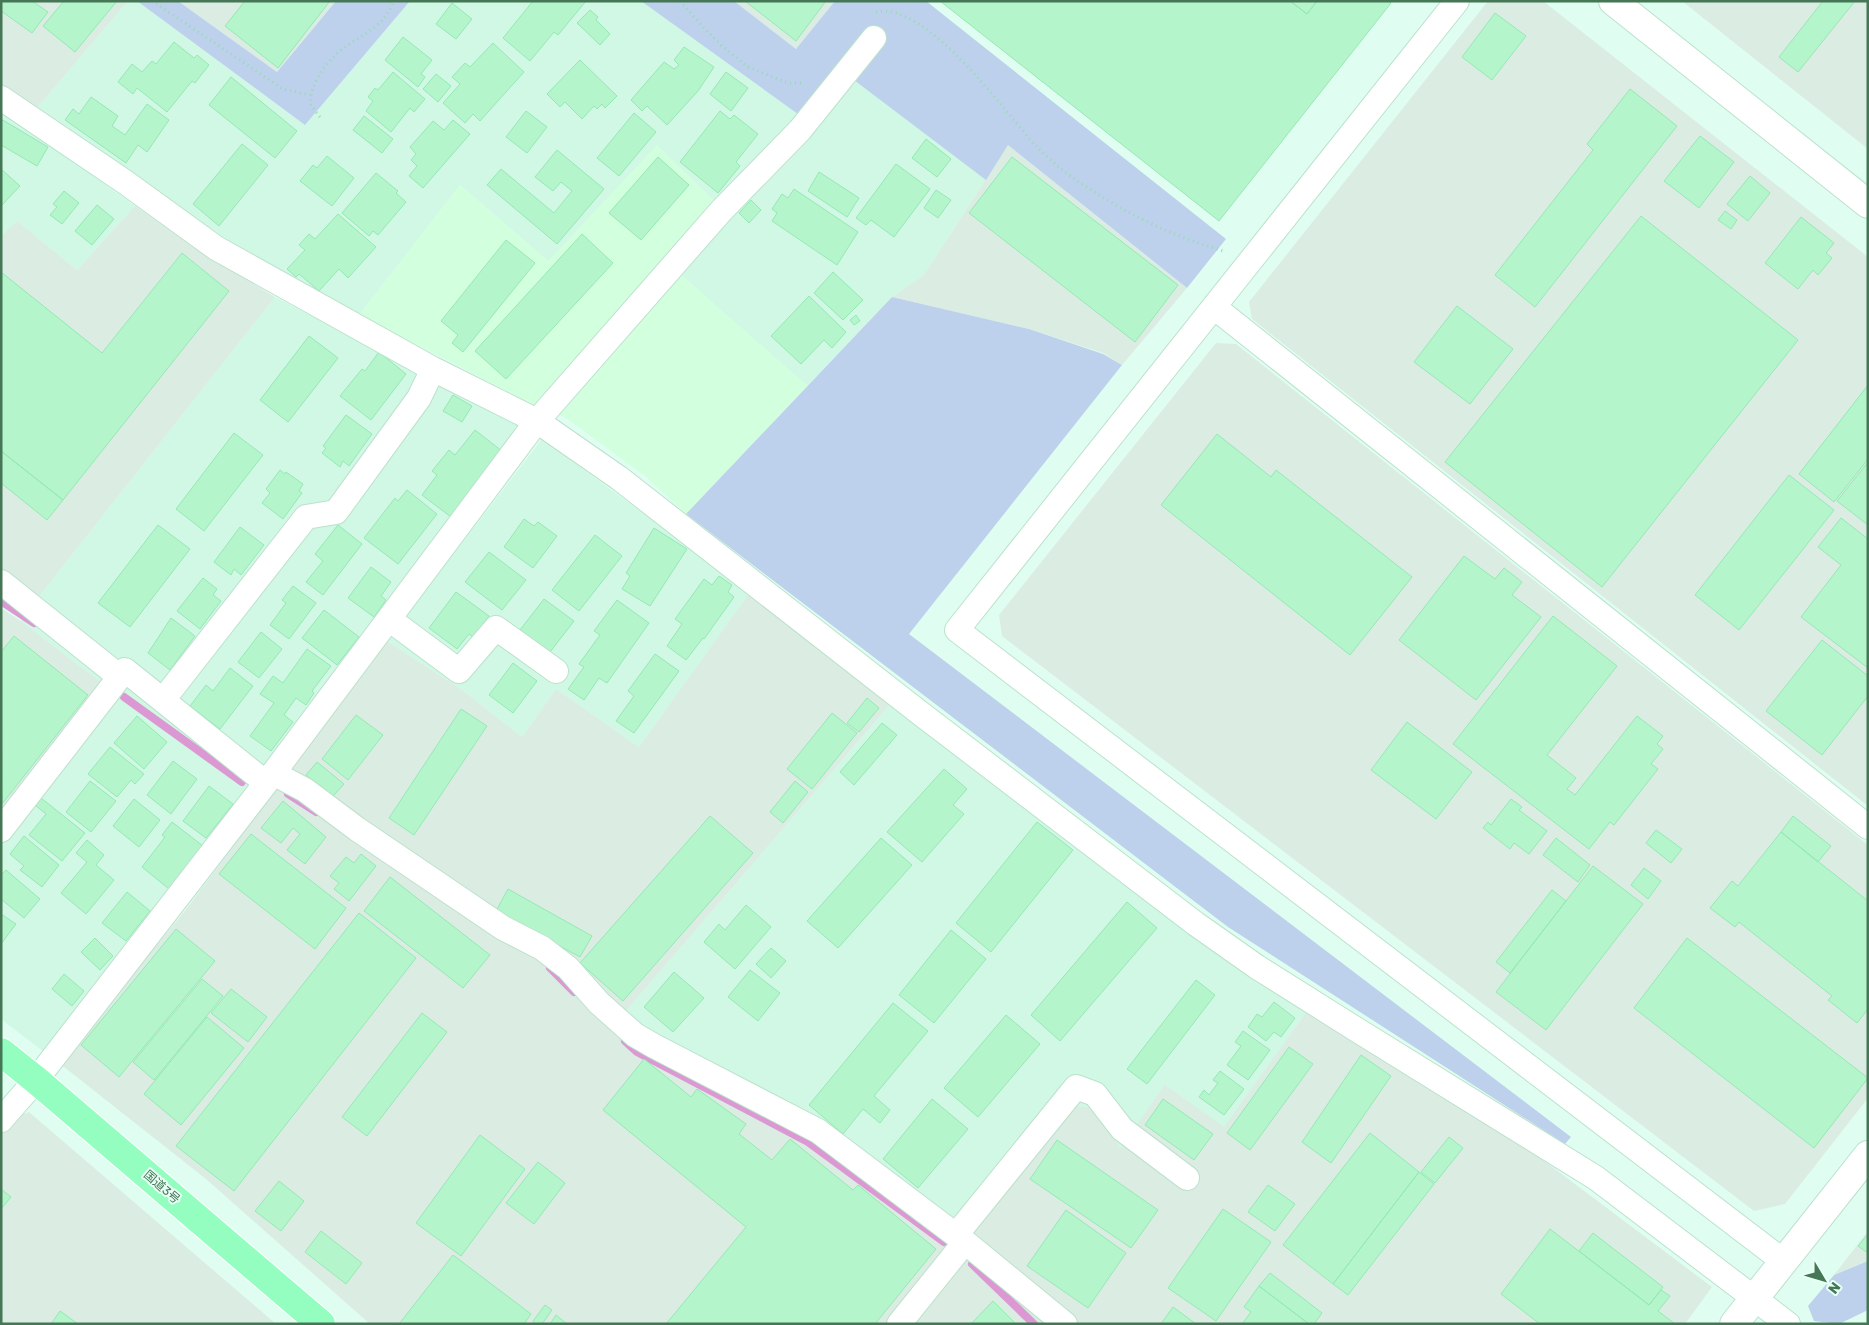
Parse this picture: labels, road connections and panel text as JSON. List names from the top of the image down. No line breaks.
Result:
{"streets":{"highway":["国道3号"]},"north":"bottom right"}
